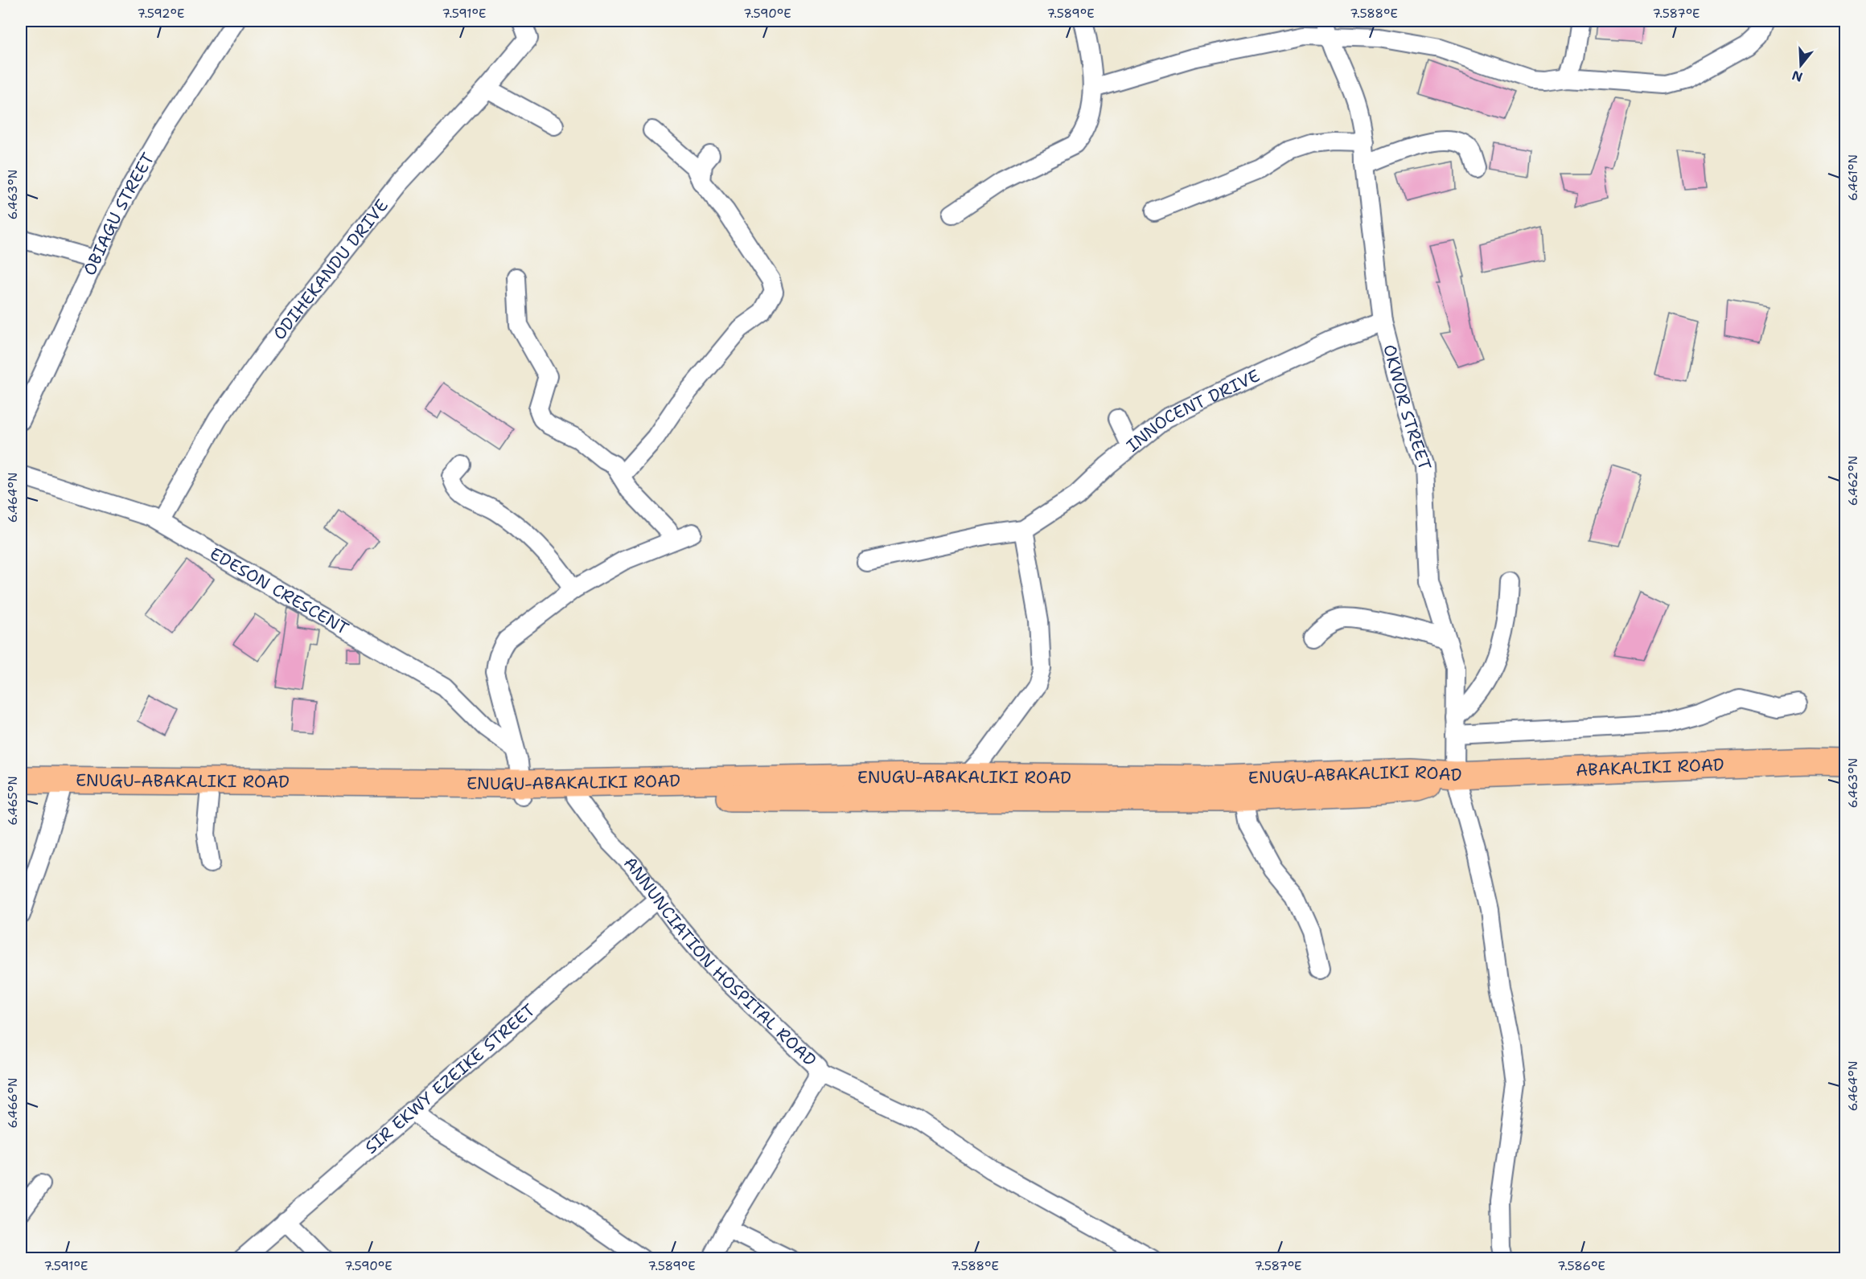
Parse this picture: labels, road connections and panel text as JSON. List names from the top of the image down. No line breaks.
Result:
{"streets":{"highway":["ABAKALIKI ROAD","ENUGU-ABAKALIKI ROAD"],"street":["OBIAGU STREET","ODIHEKANDU DRIVE","OKWOR STREET","INNOCENT DRIVE","EDESON CRESCENT","ANNUNCIATION HOSPITAL ROAD","SIR EKWY EZEIKE STREET"]},"crossings":[["ODIHEKANDU DRIVE","EDESON CRESCENT"],["OKWOR STREET","INNOCENT DRIVE"],["OKWOR STREET","ABAKALIKI ROAD"],["OKWOR STREET","ENUGU-ABAKALIKI ROAD"],["ABAKALIKI ROAD","ENUGU-ABAKALIKI ROAD"],["ENUGU-ABAKALIKI ROAD","ANNUNCIATION HOSPITAL ROAD"],["ANNUNCIATION HOSPITAL ROAD","SIR EKWY EZEIKE STREET"]],"north":"bottom","coordinates":["7.592°E","7.591°E","7.590°E","7.589°E","7.588°E","7.587°E","6.461°N","6.463°N","6.462°N","6.464°N","6.465°N","6.466°N","7.586°E"]}
